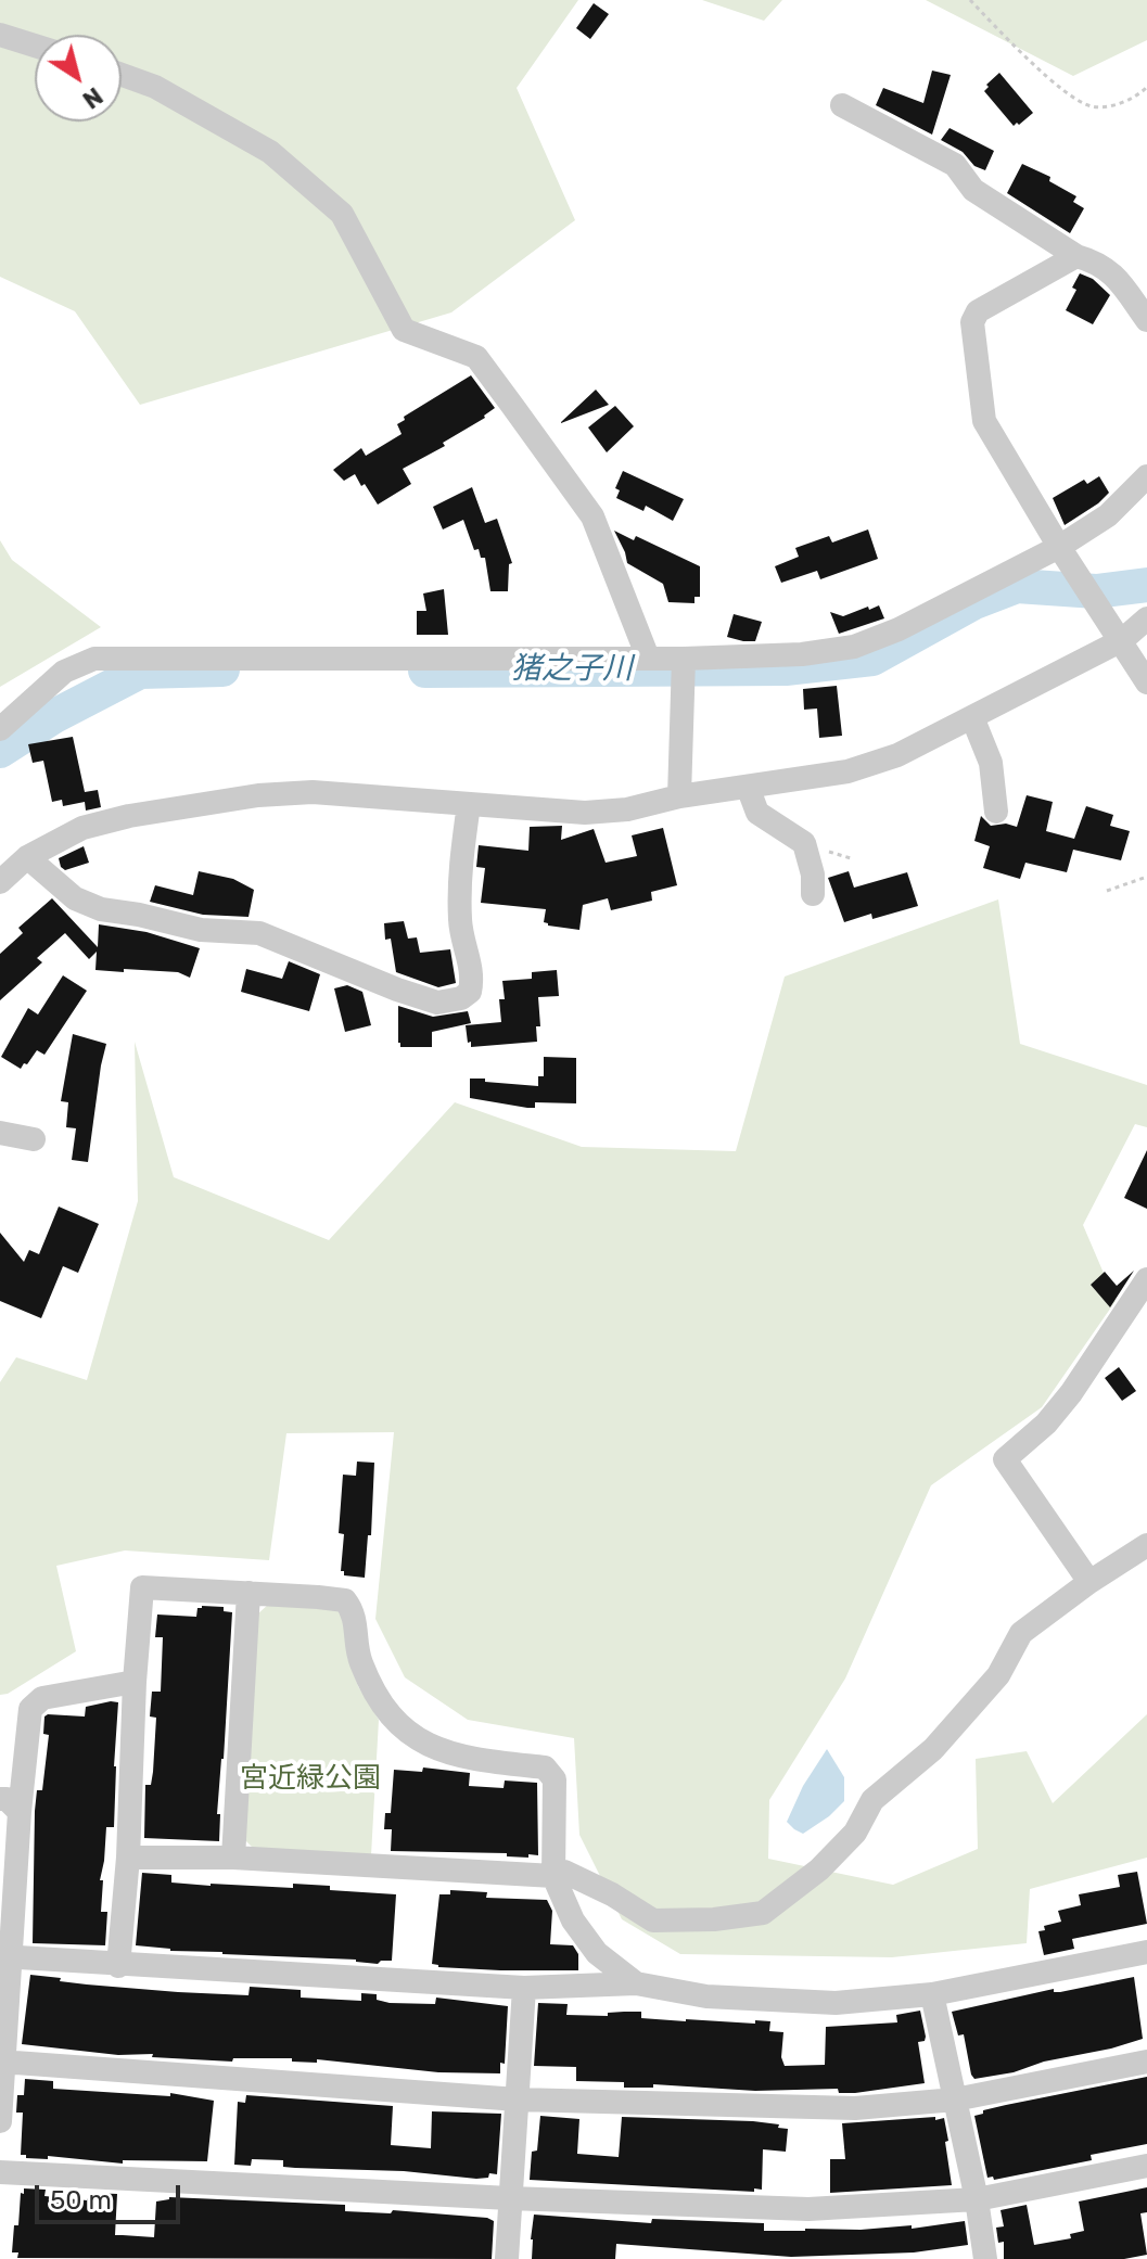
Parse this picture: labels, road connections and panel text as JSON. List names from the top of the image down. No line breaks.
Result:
{"water":["猪之子川"],"parks":["宮近緑公園"],"scale_bar":"50 m","north":"bottom right"}
